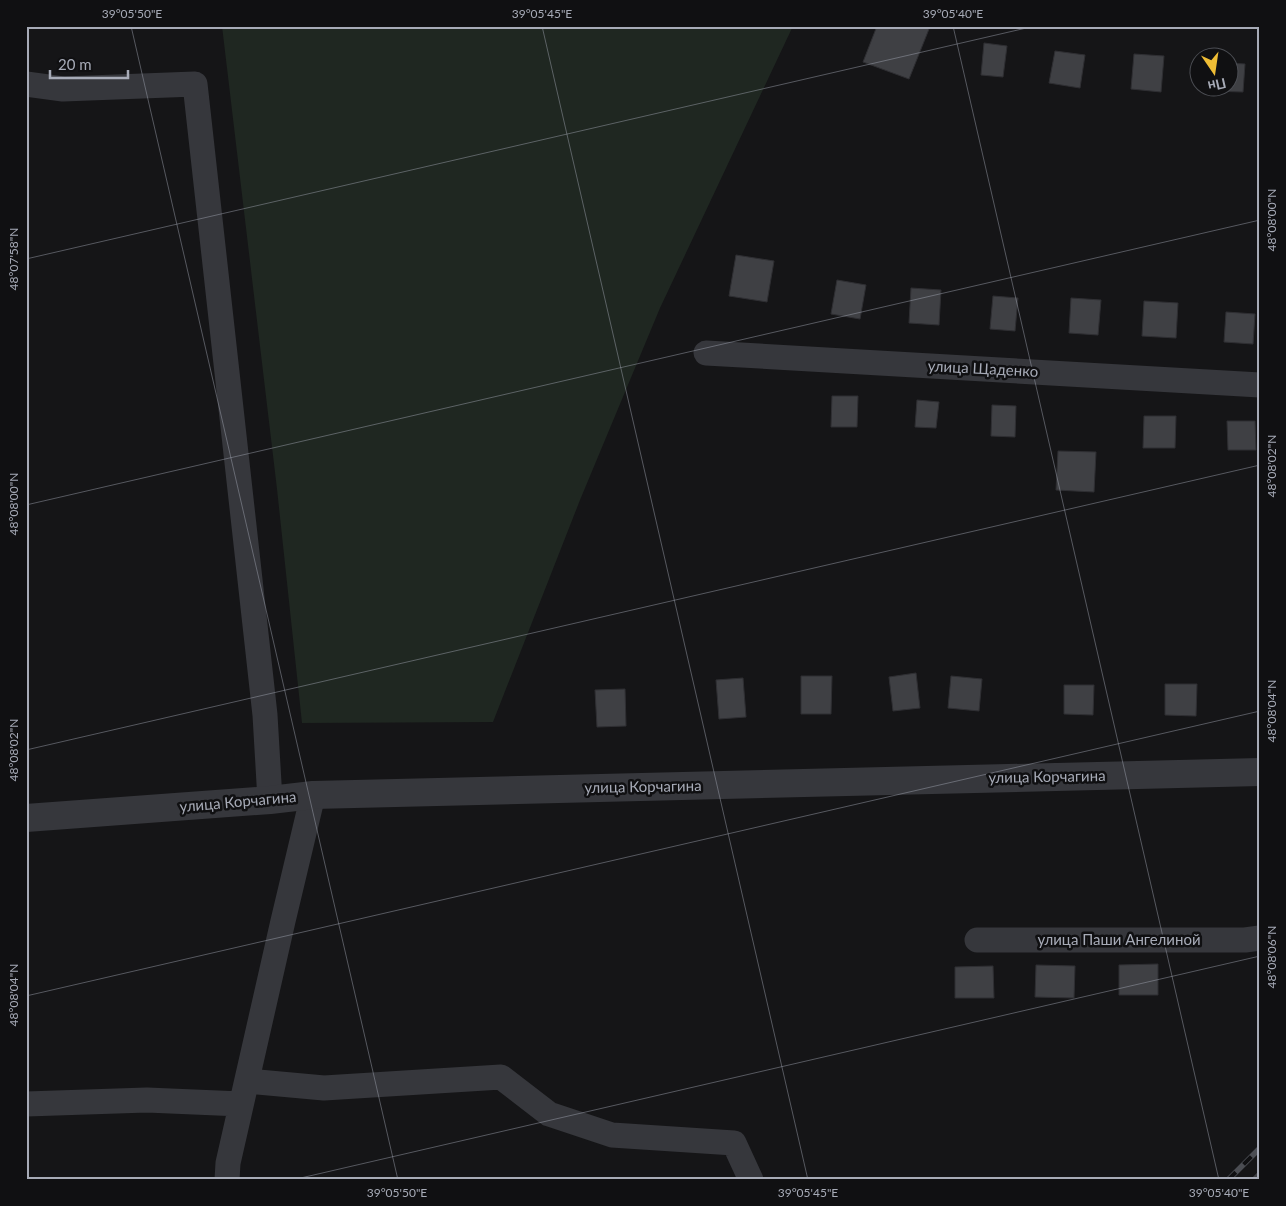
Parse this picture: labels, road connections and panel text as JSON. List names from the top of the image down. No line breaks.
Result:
{"streets":{"street":["улица Щаденко","улица Корчагина","улица Паши Ангелиной"]},"scale_bar":"20 m","north":"bottom","coordinates":["39°05'50\"E","39°05'45\"E","39°05'40\"E","48°08'00\"N","48°07'58\"N","48°08'02\"N","48°08'04\"N","48°08'06\"N"]}
